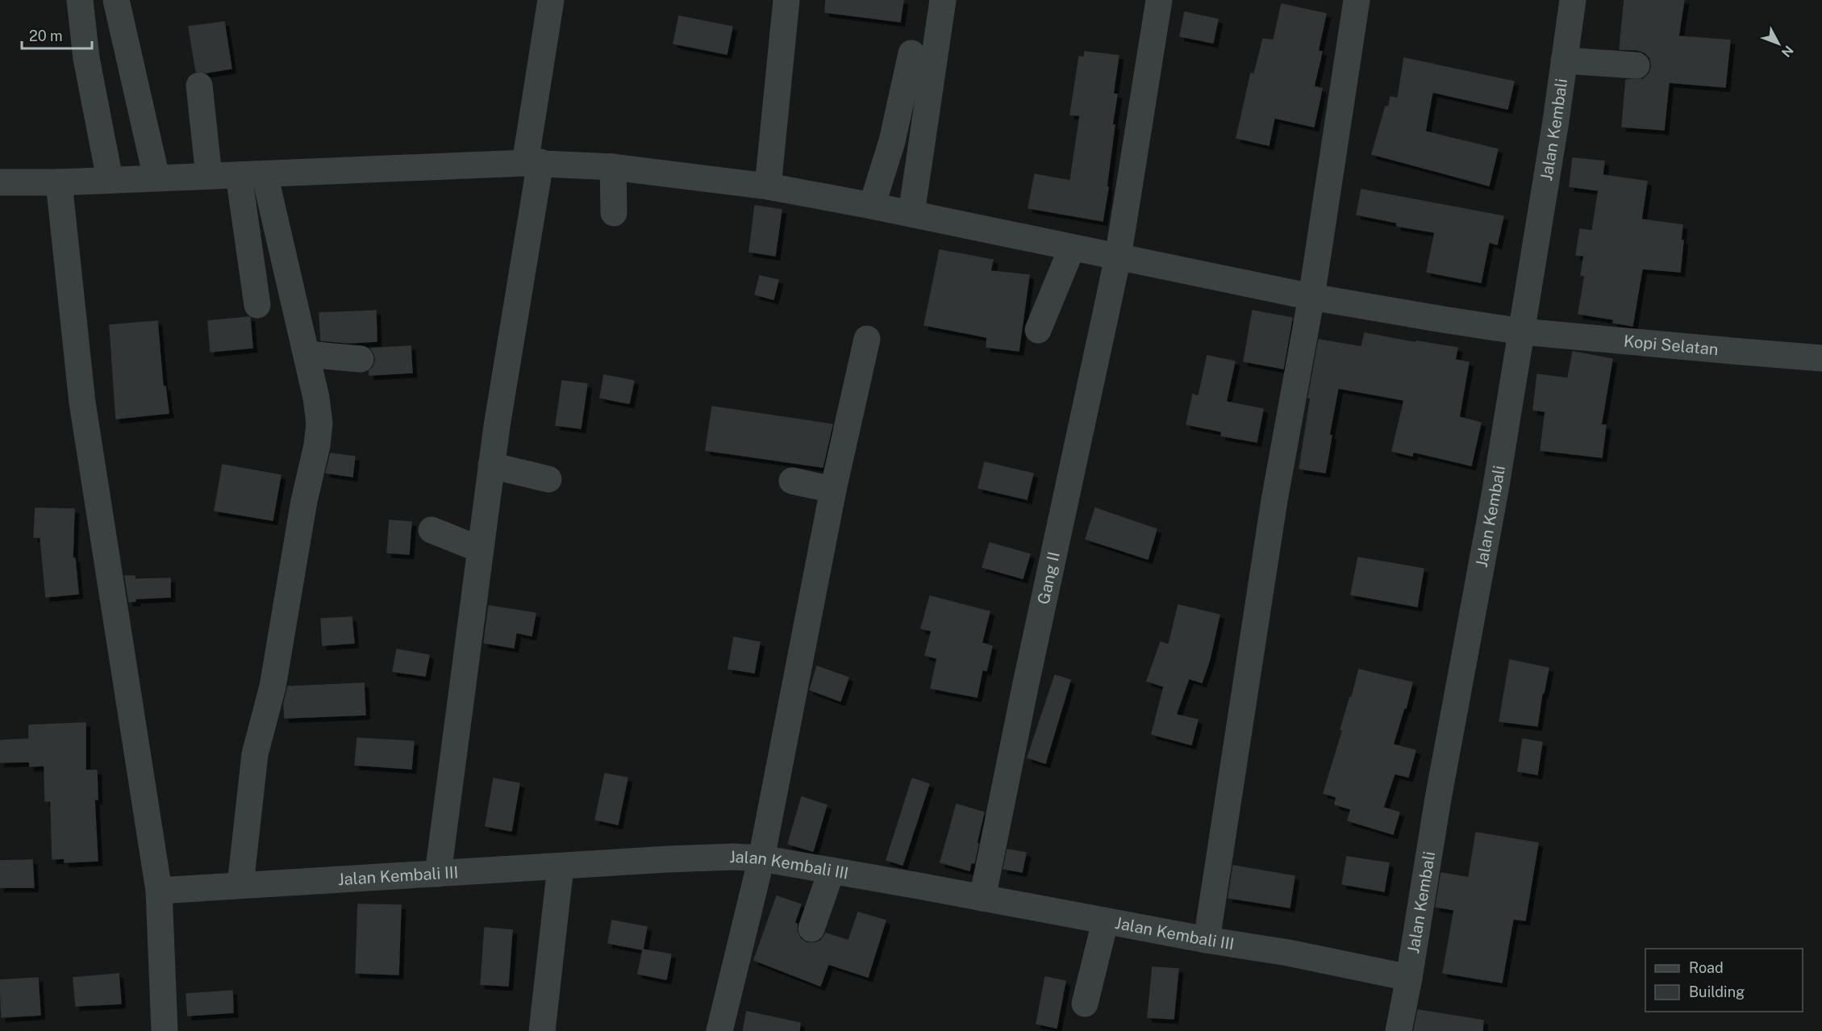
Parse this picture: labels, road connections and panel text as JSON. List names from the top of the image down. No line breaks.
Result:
{"streets":{"street":["Jalan Kembali","Kopi Selatan","Gang II","Jalan Kembali III"]},"crossings":[["Jalan Kembali","Kopi Selatan"],["Jalan Kembali","Jalan Kembali III"],["Kopi Selatan","Gang II"],["Gang II","Jalan Kembali III"]],"legend":["Road","Building"],"scale_bar":"20 m","north":"bottom right"}
